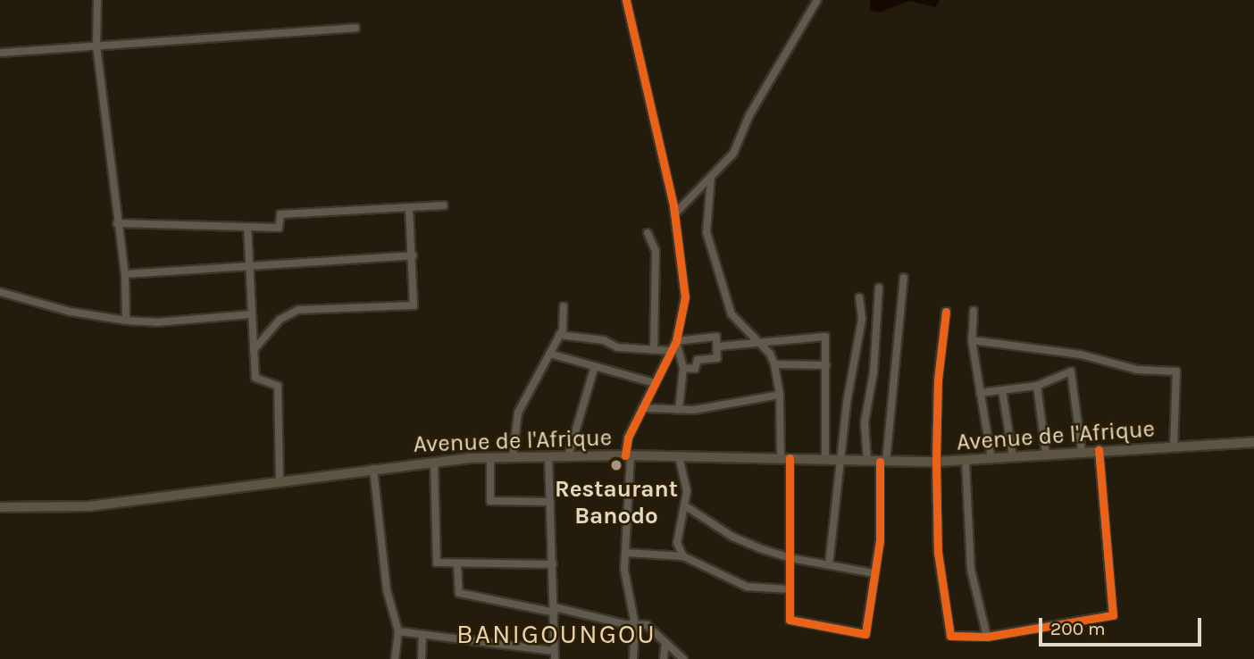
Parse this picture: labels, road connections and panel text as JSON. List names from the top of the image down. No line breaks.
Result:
{"streets":{"main road":["Avenue de l'Afrique"]},"districts":["BANIGOUNGOU"],"places":["Restaurant Banodo"],"scale_bar":"200 m"}
